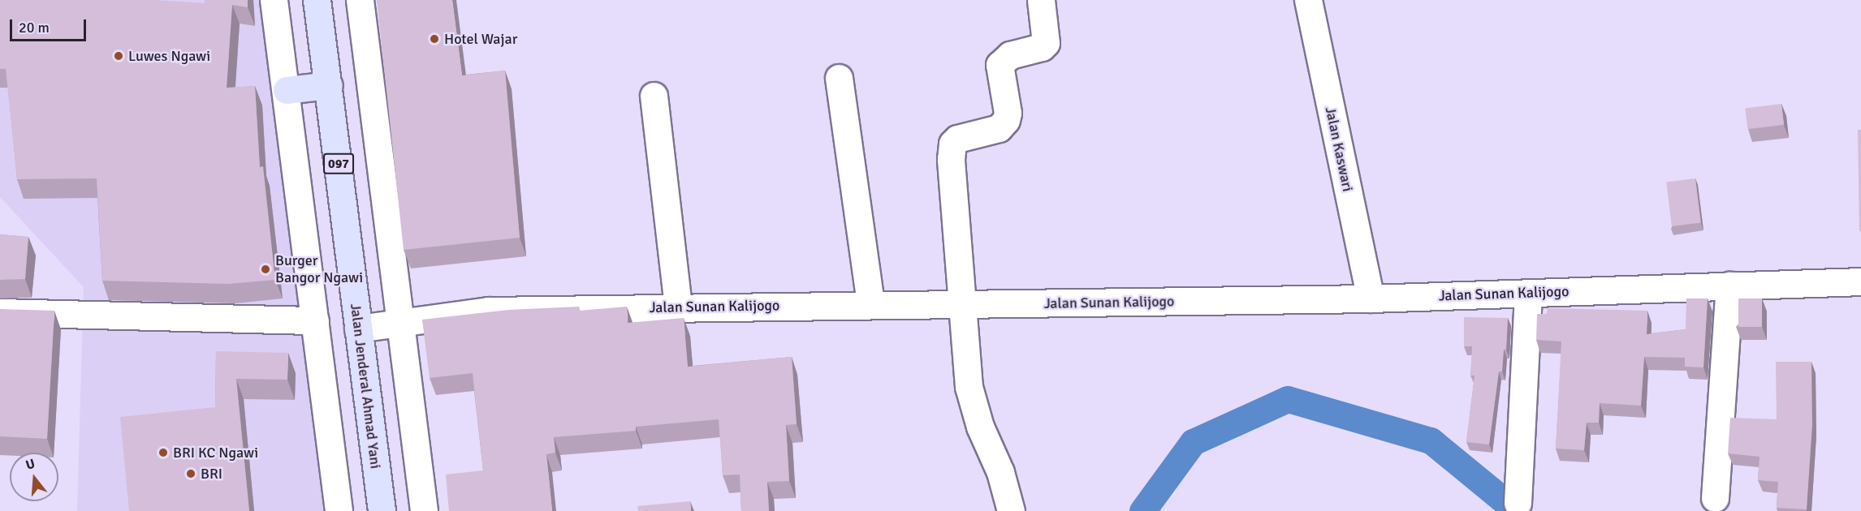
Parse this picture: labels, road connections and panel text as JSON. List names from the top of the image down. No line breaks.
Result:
{"streets":{"main road":["097","Jalan Jenderal Ahmad Yani"],"street":["Jalan Kaswari","Jalan Sunan Kalijogo"]},"crossings":[["Jalan Kaswari","Jalan Sunan Kalijogo"],["Jalan Sunan Kalijogo","Jalan Jenderal Ahmad Yani"]],"places":["Hotel Wajar","Luwes Ngawi","Burger Bangor Ngawi","BRI KC Ngawi","BRI"],"scale_bar":"20 m","north":"top"}
